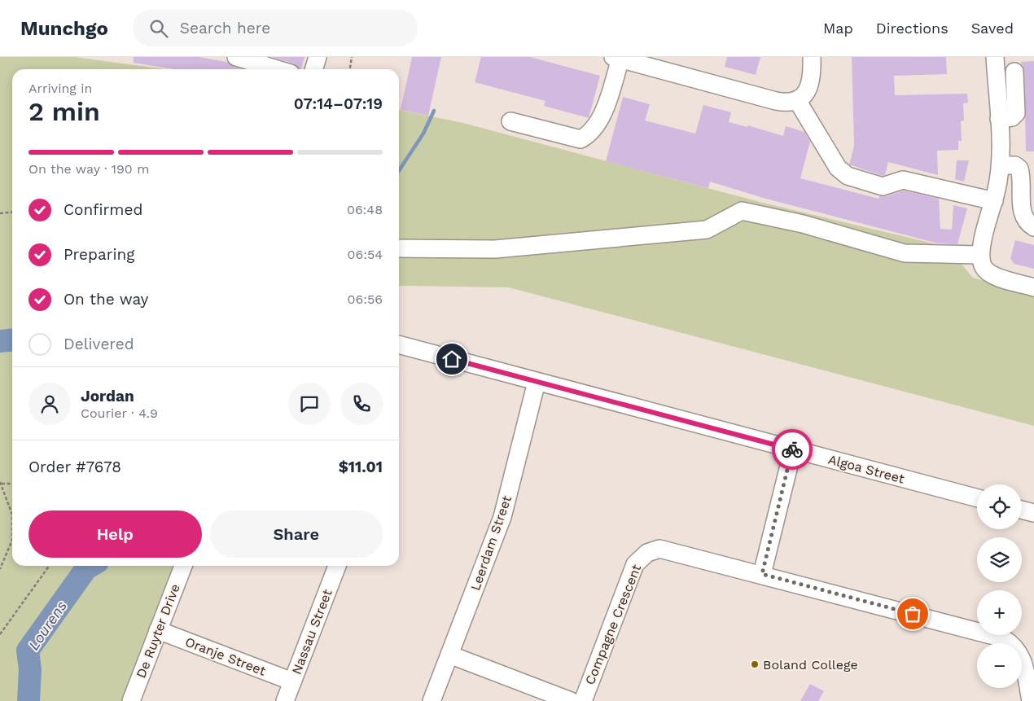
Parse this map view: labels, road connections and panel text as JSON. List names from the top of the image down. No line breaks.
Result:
{"streets":{"street":["Algoa Street","Leerdam Street","Compagne Crescent","De Ruyter Drive","Nassau Street","Oranje Street"]},"crossings":[["Algoa Street","Leerdam Street"],["De Ruyter Drive","Oranje Street"],["Nassau Street","Oranje Street"]],"water":["Lourens"],"places":["Boland College"],"page":{"header":"Munchgo","search":"Search here","nav":["Map","Directions","Saved"],"heading":["2 min","Arriving in","07:14–07:19"],"panel":["Jordan","Courier · 4.9","Order #7678","$11.01"],"bar":"On the way · 190 m","list":[["Confirmed","06:48"],["Preparing","06:54"],["On the way","06:56"],"Delivered"],"map_buttons":["+","−"],"buttons":["Help","Share"]}}
